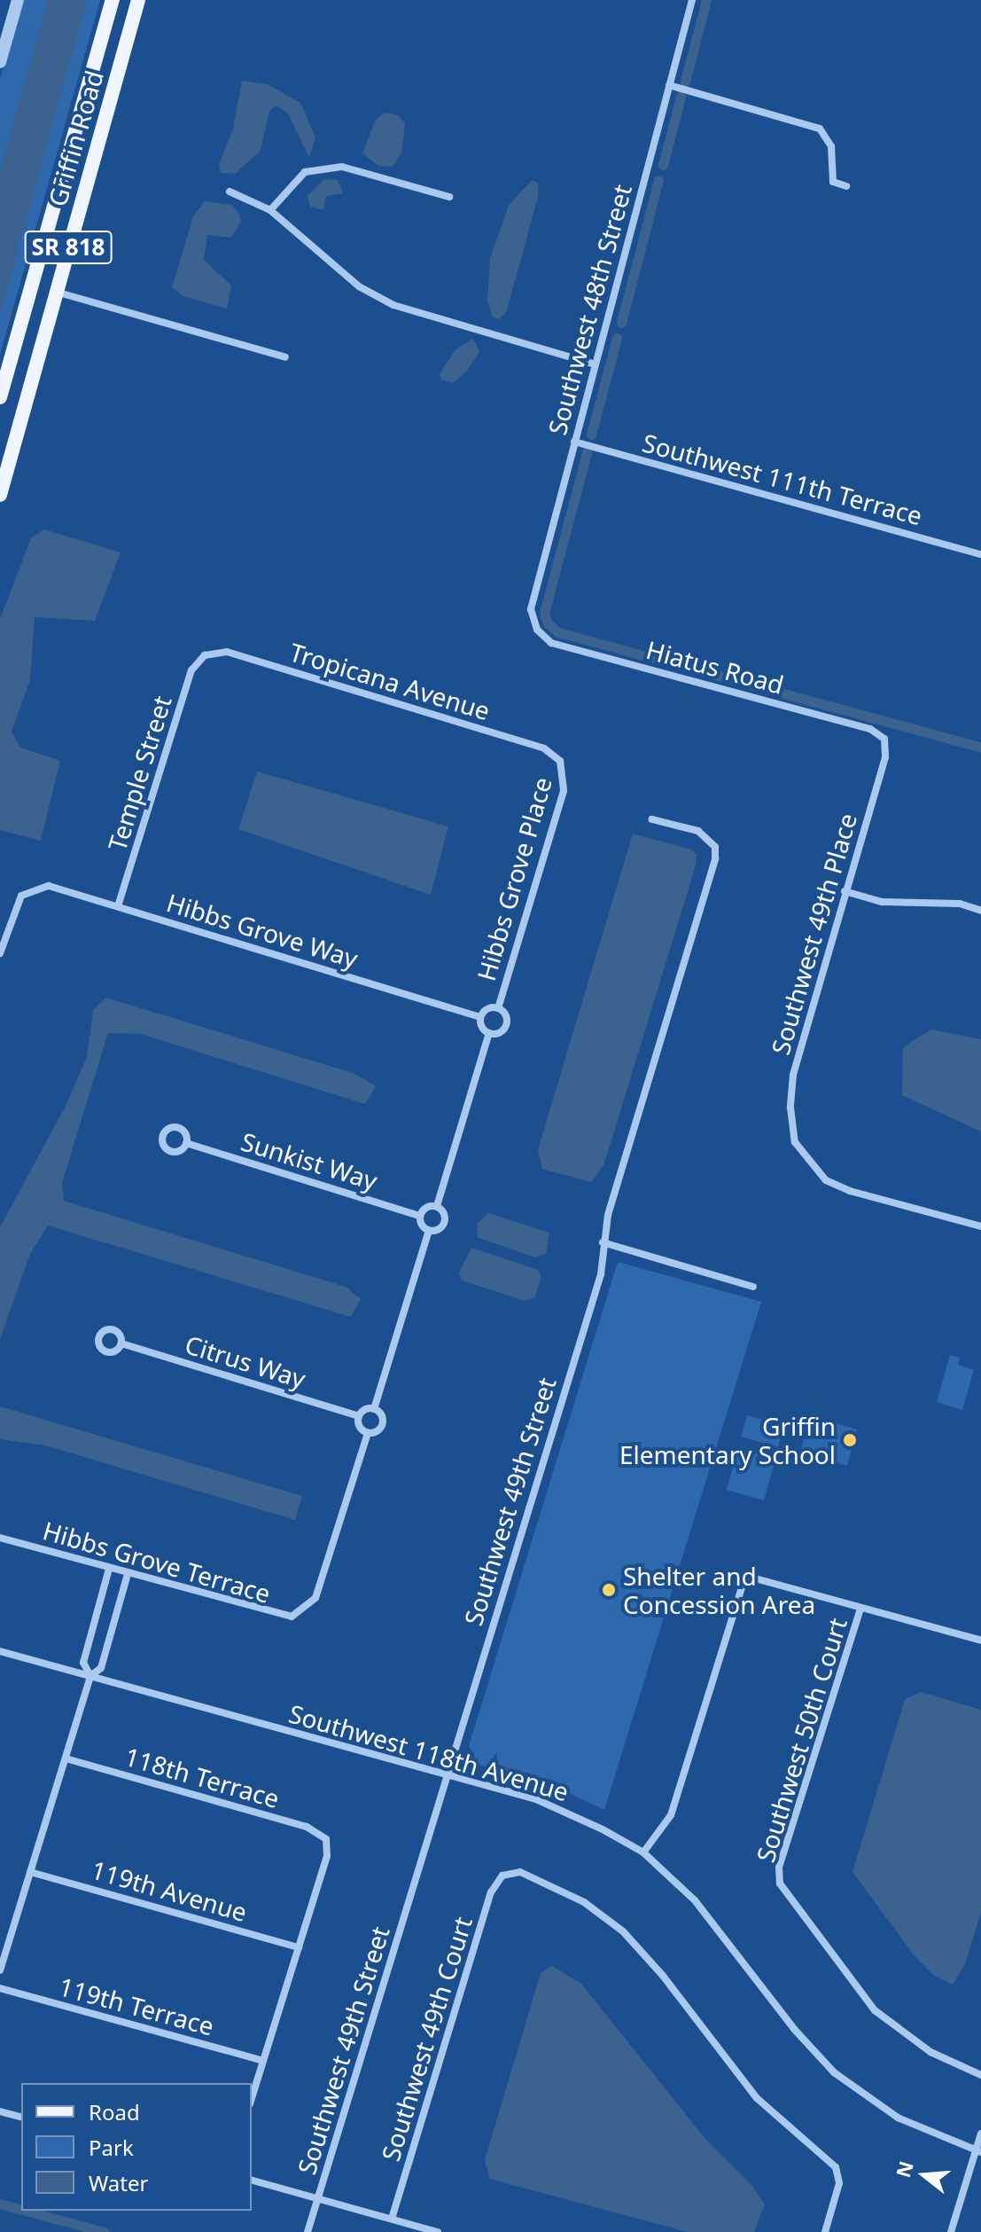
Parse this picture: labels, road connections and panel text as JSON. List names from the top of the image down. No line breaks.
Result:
{"streets":{"main road":["Griffin Road","SR 818"],"street":["Southwest 48th Street","Southwest 111th Terrace","Hiatus Road","Tropicana Avenue","Temple Street","Hibbs Grove Place","Hibbs Grove Way","Southwest 49th Place","Sunkist Way","Citrus Way","Southwest 49th Street","Hibbs Grove Terrace","Southwest 50th Court","Southwest 118th Avenue","118th Terrace","119th Avenue","119th Terrace","Southwest 49th Court"]},"crossings":[["Southwest 48th Street","Southwest 111th Terrace"],["Southwest 48th Street","Hiatus Road"],["Hiatus Road","Southwest 49th Place"],["Tropicana Avenue","Temple Street"],["Tropicana Avenue","Hibbs Grove Place"],["Temple Street","Hibbs Grove Way"],["Hibbs Grove Place","Hibbs Grove Way"],["Citrus Way","Hibbs Grove Terrace"],["Southwest 49th Street","Southwest 118th Avenue"],["118th Terrace","119th Avenue"]],"places":["Griffin Elementary School","Shelter and Concession Area"],"legend":["Road","Park","Water"],"north":"left"}
